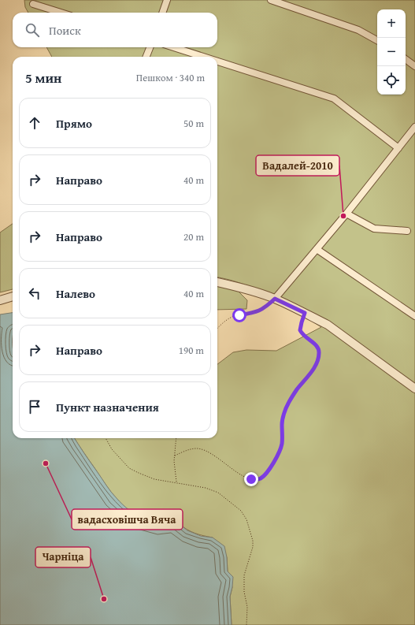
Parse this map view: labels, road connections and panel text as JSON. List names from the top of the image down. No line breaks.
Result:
{"places":["Вадалей-2010","вадасховішча Вяча","Чарніца"],"page":{"map_buttons":["+","−"],"search":"Поиск","heading":["5 мин","Пешком · 340 m"],"list":[["Прямо","50 m"],["Направо","40 m"],["Направо","20 m"],["Налево","40 m"],["Направо","190 m"],"Пункт назначения"]}}
